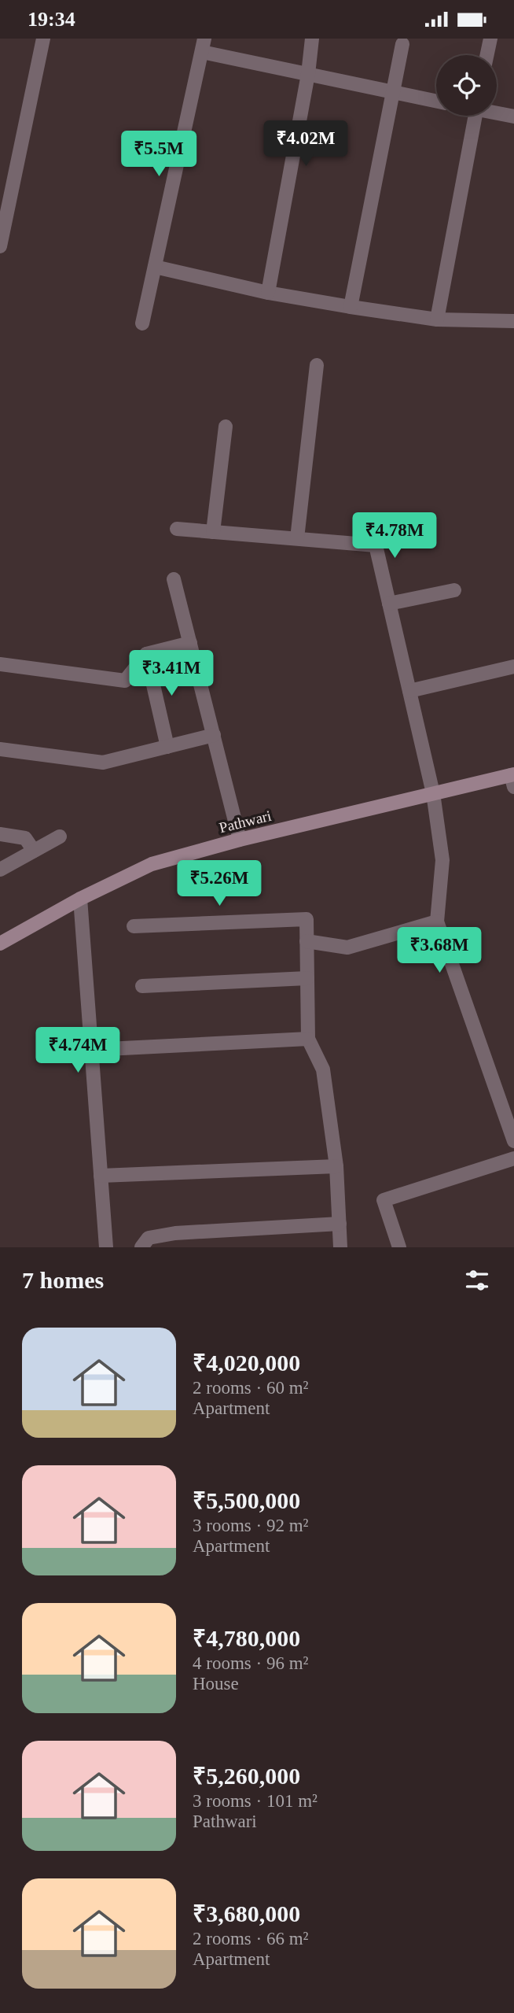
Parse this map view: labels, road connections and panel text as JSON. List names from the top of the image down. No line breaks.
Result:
{"streets":{"street":["Pathwari"]},"page":{"status":"19:34","price":["₹4.02M","₹5.5M","₹4.78M","₹3.41M","₹5.26M","₹3.68M","₹4.74M"],"heading":"7 homes","list":[{"name":"₹4,020,000","note":"2 rooms · 60 m² · Apartment"},{"name":"₹5,500,000","note":"3 rooms · 92 m² · Apartment"},{"name":"₹4,780,000","note":"4 rooms · 96 m² · House"},{"name":"₹5,260,000","note":"3 rooms · 101 m² · Pathwari"},{"name":"₹3,680,000","note":"2 rooms · 66 m² · Apartment"}]}}
